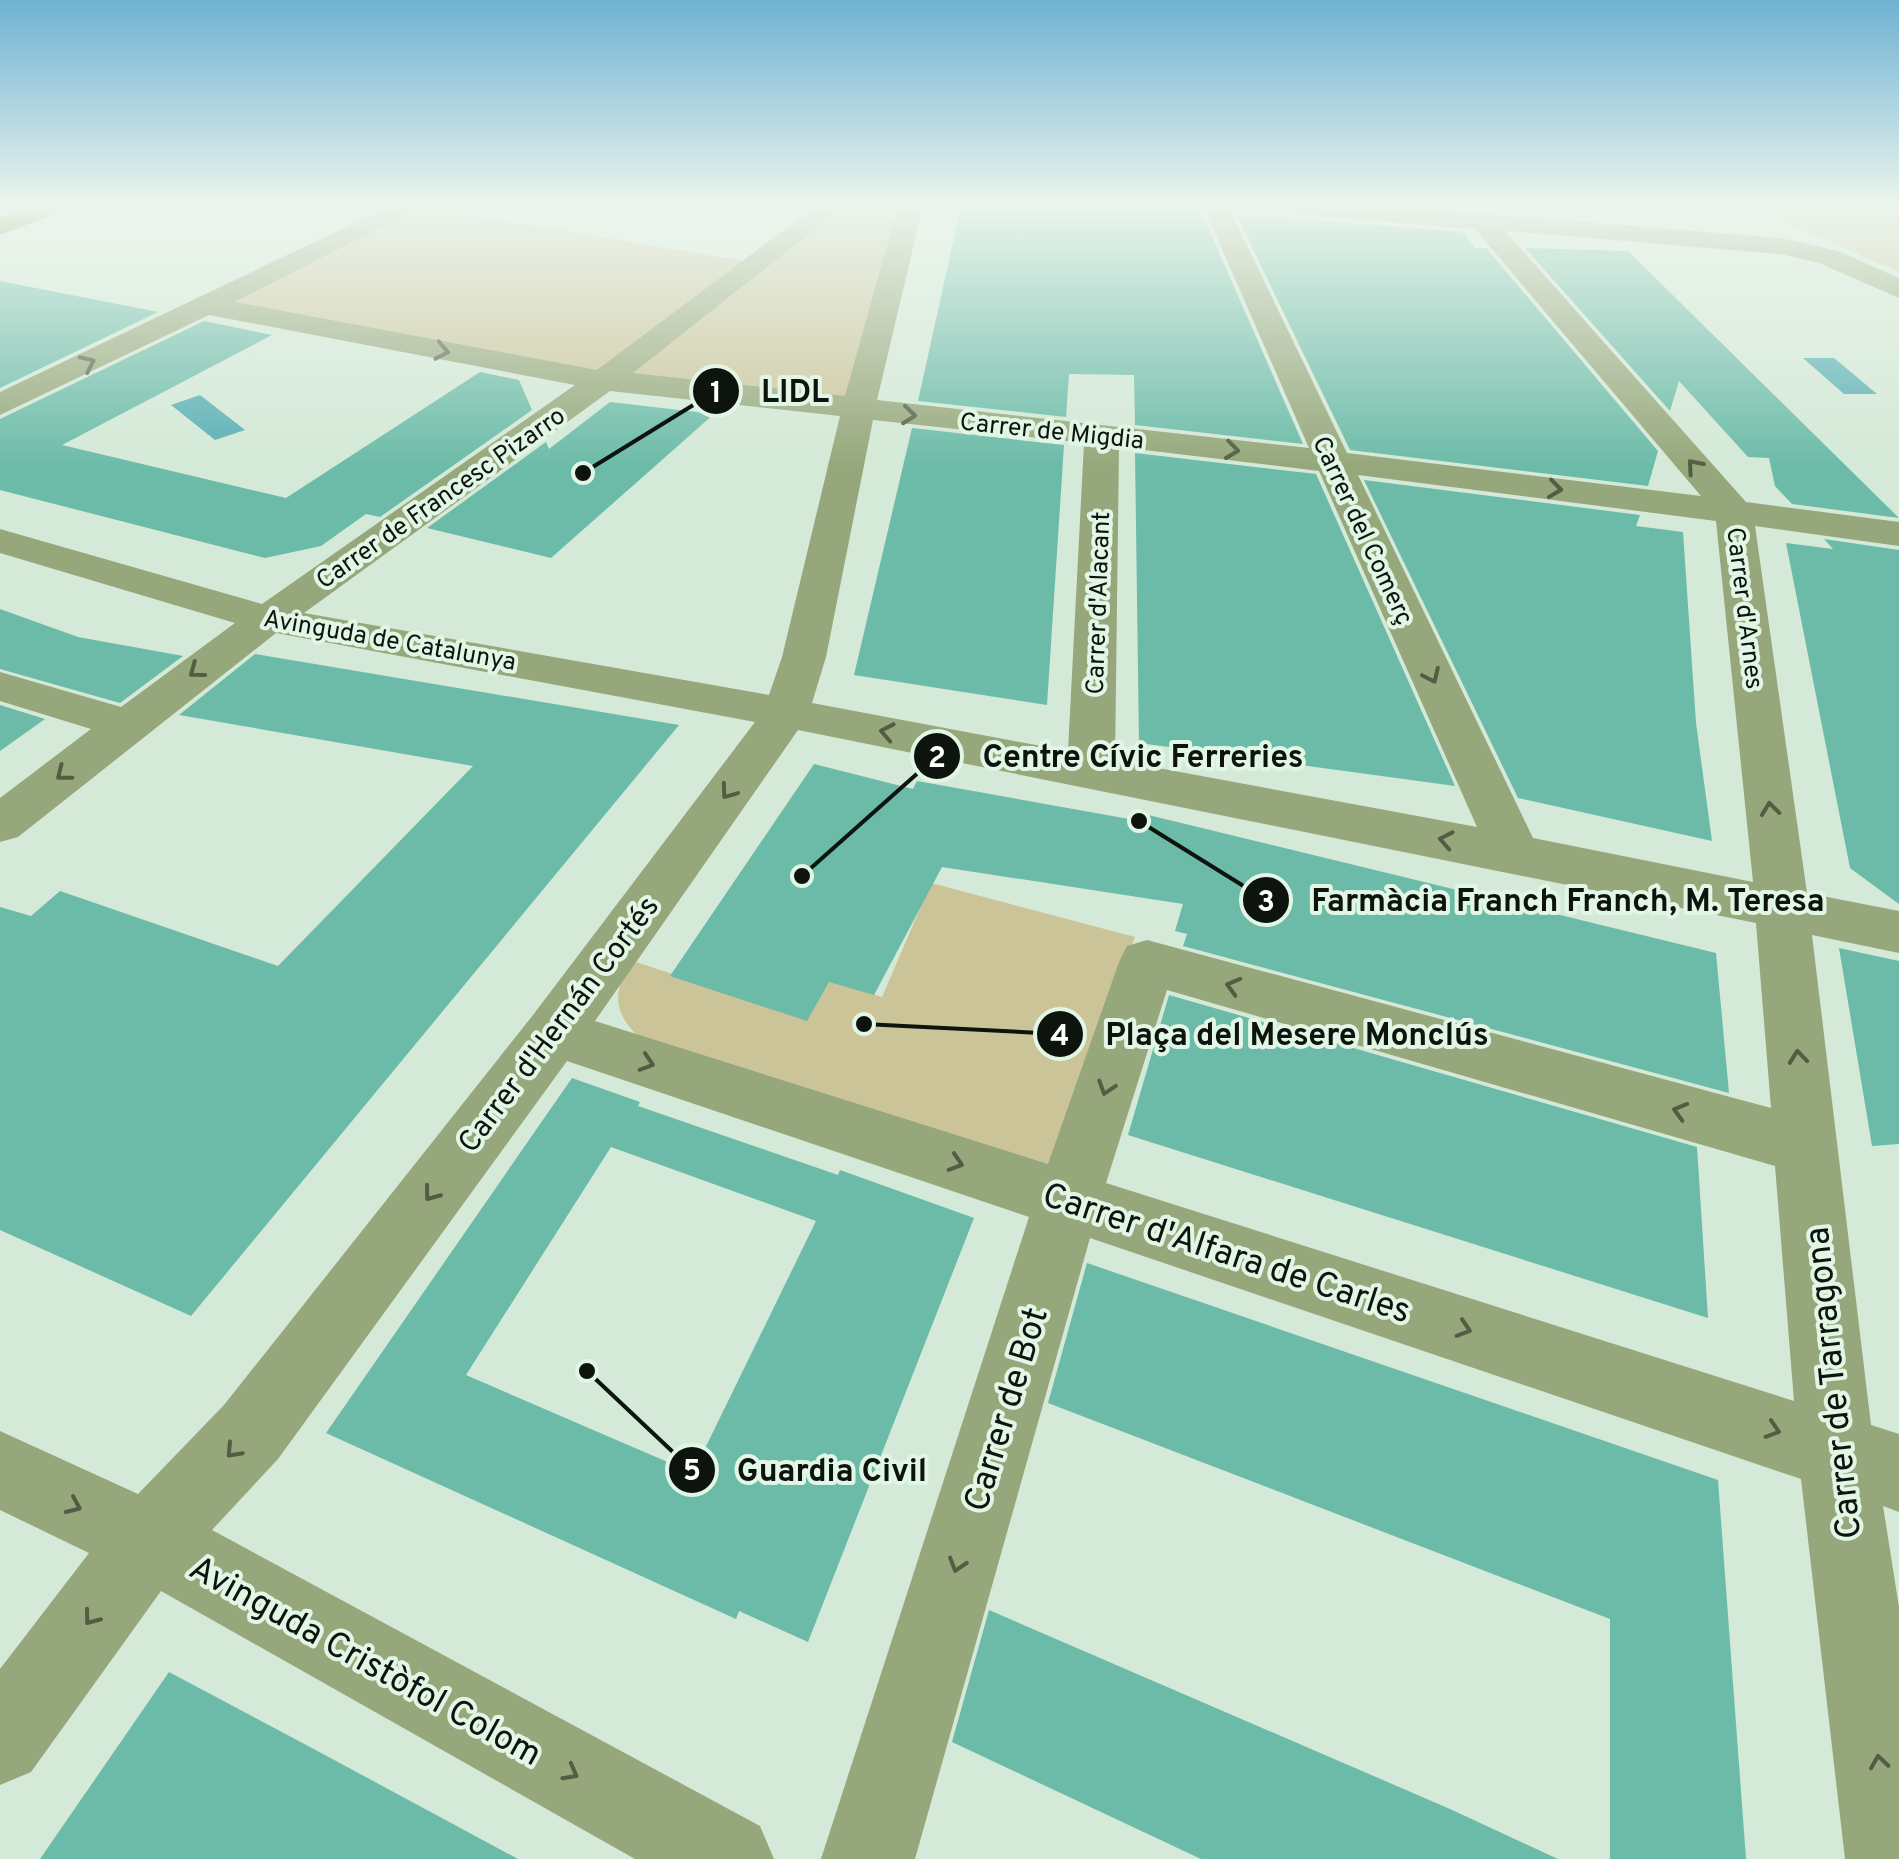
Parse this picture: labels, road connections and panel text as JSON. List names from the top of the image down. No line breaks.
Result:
{"streets":{"street":["Carrer de Migdia","Carrer de Francesc Pizarro","Carrer del Comerç","Carrer d'Alacant","Carrer d'Arnes","Avinguda de Catalunya","Carrer d'Hernán Cortés","Carrer d'Alfara de Carles","Carrer de Tarragona","Carrer de Bot","Avinguda Cristòfol Colom"]},"crossings":[["Carrer de Migdia","Carrer de Francesc Pizarro"],["Carrer de Migdia","Carrer del Comerç"],["Carrer de Migdia","Carrer d'Alacant"],["Carrer de Migdia","Carrer d'Arnes"],["Carrer de Migdia","Carrer d'Hernán Cortés"],["Carrer de Francesc Pizarro","Avinguda de Catalunya"],["Carrer del Comerç","Avinguda de Catalunya"],["Carrer d'Alacant","Avinguda de Catalunya"],["Carrer d'Arnes","Avinguda de Catalunya"],["Carrer d'Arnes","Carrer de Tarragona"],["Avinguda de Catalunya","Carrer d'Hernán Cortés"],["Avinguda de Catalunya","Carrer de Tarragona"],["Carrer d'Hernán Cortés","Carrer d'Alfara de Carles"],["Carrer d'Hernán Cortés","Avinguda Cristòfol Colom"],["Carrer d'Alfara de Carles","Carrer de Tarragona"],["Carrer d'Alfara de Carles","Carrer de Bot"],["Carrer de Tarragona","Carrer de Bot"]],"one_way":["Carrer de Migdia","Carrer de Francesc Pizarro","Carrer del Comerç","Carrer d'Arnes","Avinguda de Catalunya","Carrer d'Hernán Cortés","Carrer d'Alfara de Carles","Carrer de Tarragona","Avinguda Cristòfol Colom"],"places":["LIDL","Farmàcia Franch Franch, M. Teresa","Centre Cívic Ferreries","Plaça del Mesere Monclús","Guardia Civil"]}
